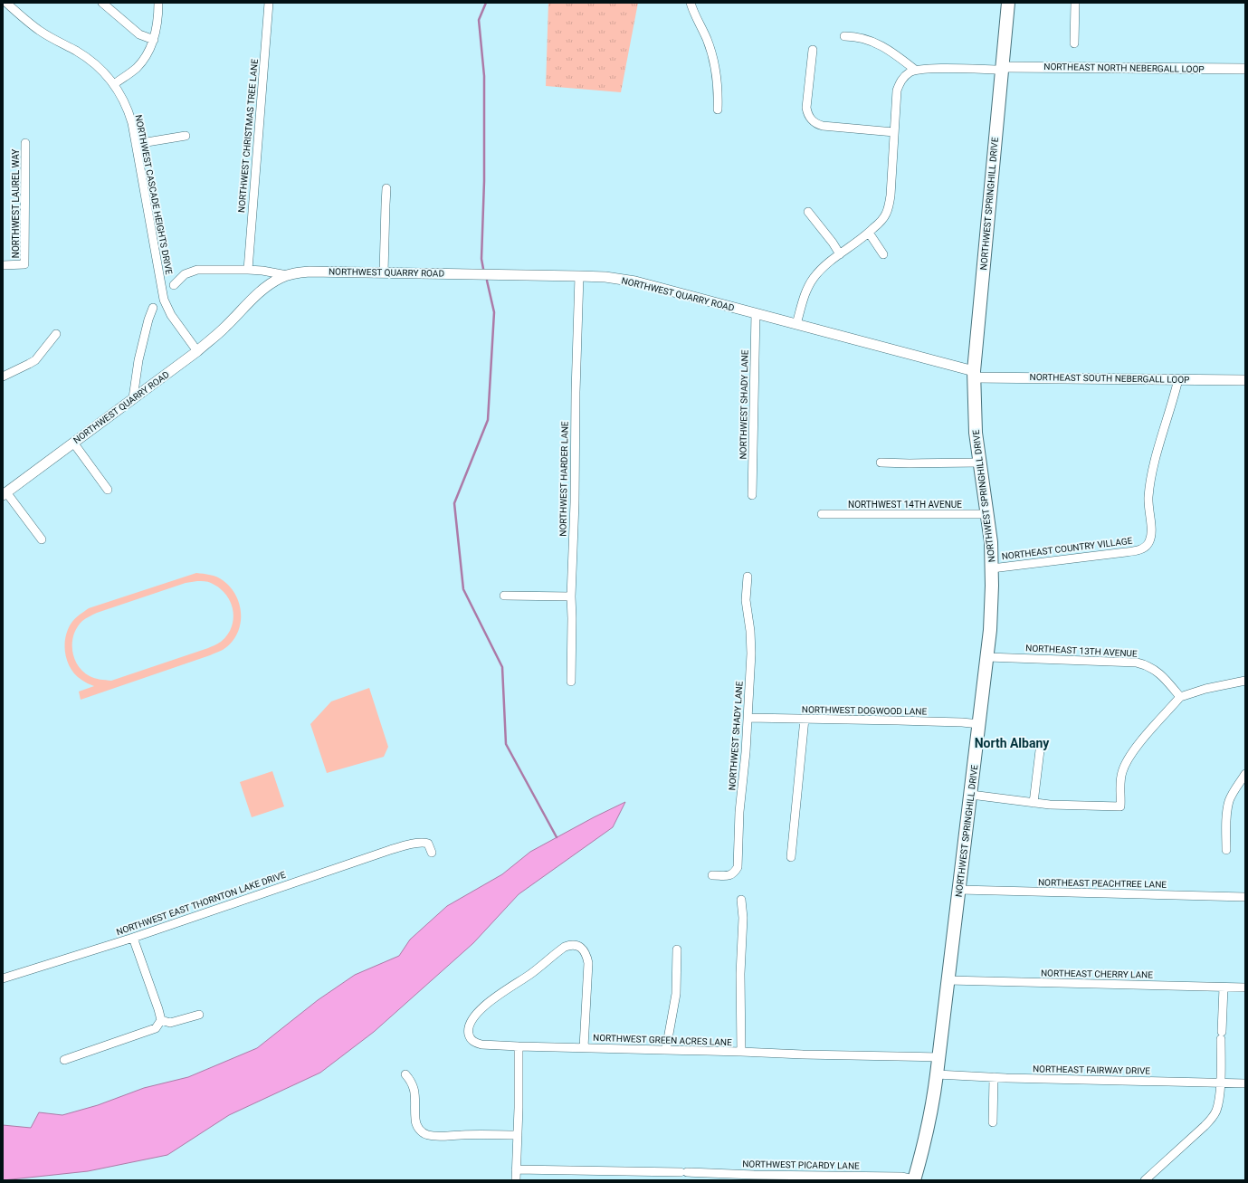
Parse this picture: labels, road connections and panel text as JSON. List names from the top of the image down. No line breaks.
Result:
{"streets":{"main road":["NORTHWEST SPRINGHILL DRIVE"],"street":["NORTHEAST NORTH NEBERGALL LOOP","NORTHWEST CHRISTMAS TREE LANE","NORTHWEST CASCADE HEIGHTS DRIVE","NORTHWEST LAUREL WAY","NORTHWEST QUARRY ROAD","NORTHEAST SOUTH NEBERGALL LOOP","NORTHWEST SHADY LANE","NORTHWEST HARDER LANE","NORTHWEST 14TH AVENUE","NORTHEAST COUNTRY VILLAGE","NORTHEAST 13TH AVENUE","NORTHWEST DOGWOOD LANE","NORTHEAST PEACHTREE LANE","NORTHWEST EAST THORNTON LAKE DRIVE","NORTHEAST CHERRY LANE","NORTHWEST GREEN ACRES LANE","NORTHEAST FAIRWAY DRIVE","NORTHWEST PICARDY LANE"]},"crossings":[["NORTHEAST NORTH NEBERGALL LOOP","NORTHWEST SPRINGHILL DRIVE"],["NORTHWEST CHRISTMAS TREE LANE","NORTHWEST QUARRY ROAD"],["NORTHWEST CASCADE HEIGHTS DRIVE","NORTHWEST QUARRY ROAD"],["NORTHWEST SPRINGHILL DRIVE","NORTHWEST QUARRY ROAD"],["NORTHWEST SPRINGHILL DRIVE","NORTHEAST SOUTH NEBERGALL LOOP"],["NORTHWEST SPRINGHILL DRIVE","NORTHWEST 14TH AVENUE"],["NORTHWEST SPRINGHILL DRIVE","NORTHEAST COUNTRY VILLAGE"],["NORTHWEST SPRINGHILL DRIVE","NORTHEAST 13TH AVENUE"],["NORTHWEST SPRINGHILL DRIVE","NORTHWEST DOGWOOD LANE"],["NORTHWEST SPRINGHILL DRIVE","NORTHEAST PEACHTREE LANE"],["NORTHWEST SPRINGHILL DRIVE","NORTHEAST CHERRY LANE"],["NORTHWEST SPRINGHILL DRIVE","NORTHWEST GREEN ACRES LANE"],["NORTHWEST SPRINGHILL DRIVE","NORTHEAST FAIRWAY DRIVE"],["NORTHWEST SPRINGHILL DRIVE","NORTHWEST PICARDY LANE"],["NORTHWEST QUARRY ROAD","NORTHEAST SOUTH NEBERGALL LOOP"],["NORTHWEST QUARRY ROAD","NORTHWEST SHADY LANE"],["NORTHWEST QUARRY ROAD","NORTHWEST HARDER LANE"],["NORTHEAST SOUTH NEBERGALL LOOP","NORTHEAST COUNTRY VILLAGE"],["NORTHWEST SHADY LANE","NORTHWEST DOGWOOD LANE"]],"districts":["North Albany"]}
